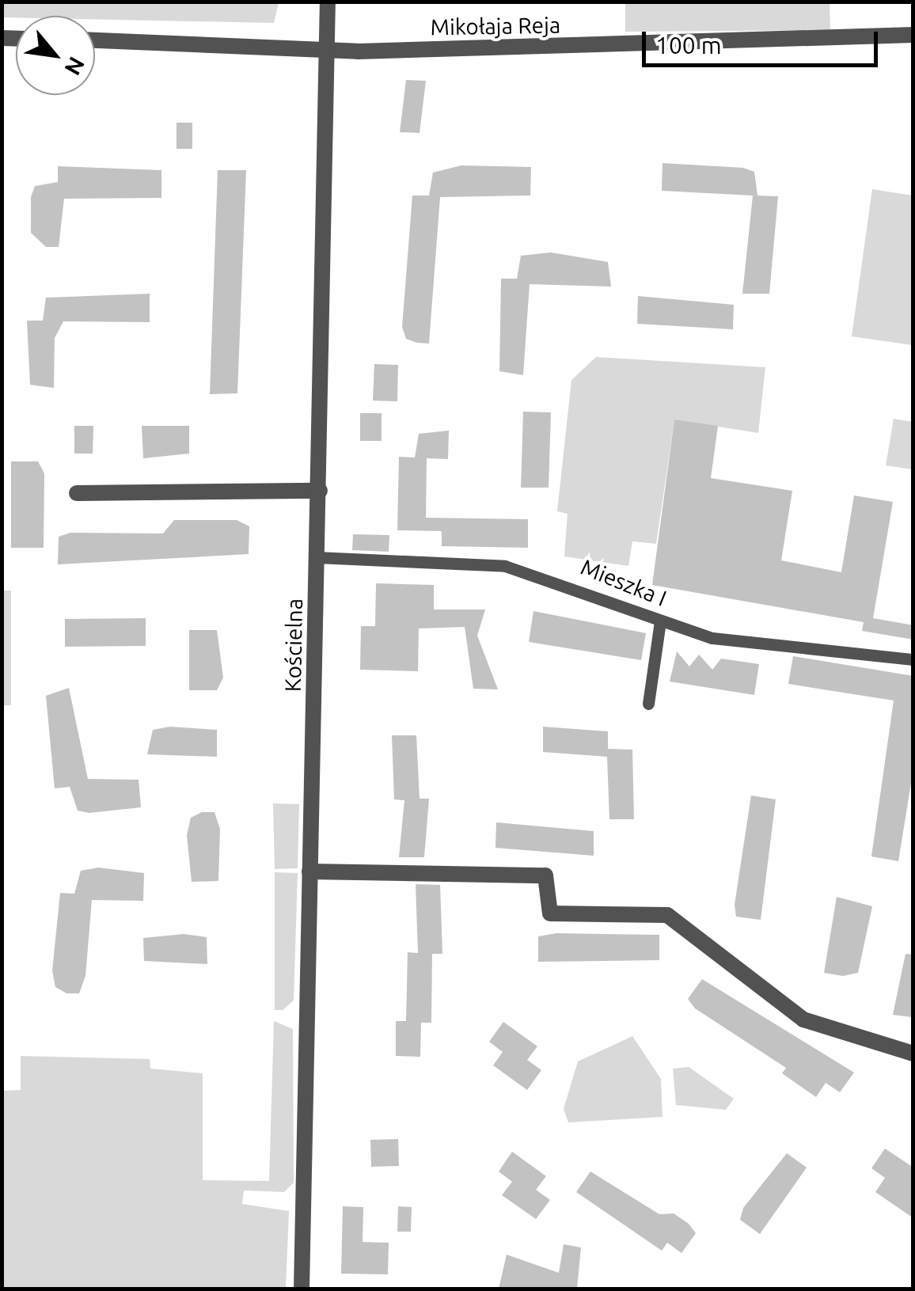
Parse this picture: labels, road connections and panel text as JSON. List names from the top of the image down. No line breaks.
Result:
{"streets":{"street":["Mikołaja Reja","Mieszka I","Kościelna"]},"crossings":[["Mikołaja Reja","Kościelna"],["Mieszka I","Kościelna"]],"scale_bar":"100 m","north":"bottom right"}
